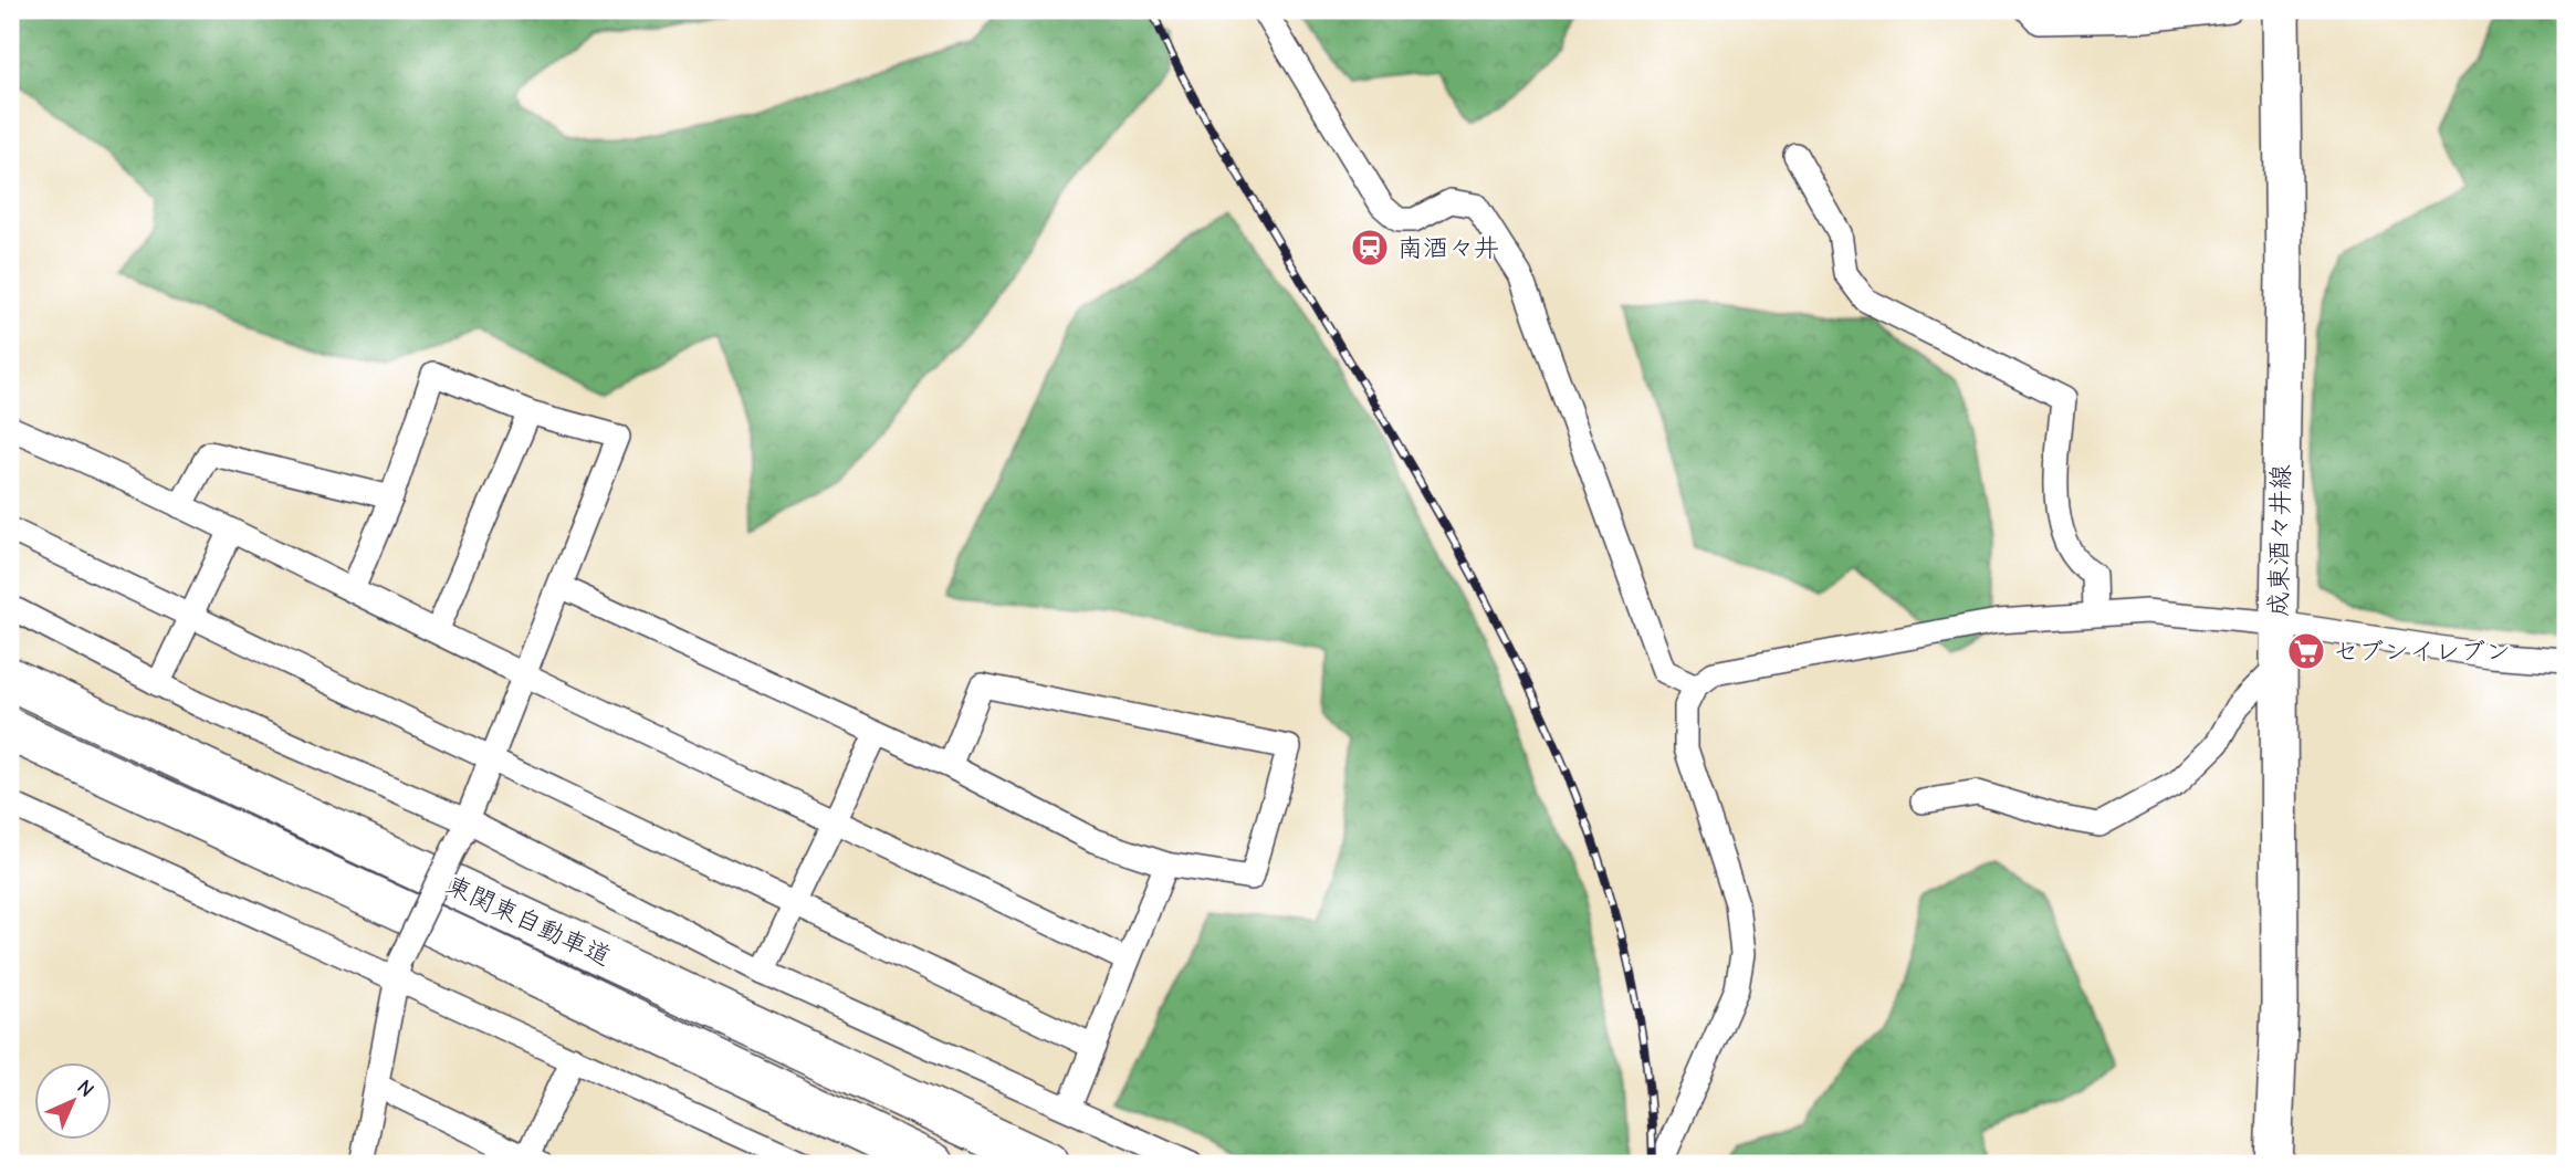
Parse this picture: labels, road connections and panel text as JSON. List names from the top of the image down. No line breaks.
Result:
{"streets":{"highway":["東関東自動車道"],"main road":["成東酒々井線"]},"places":{"station":["南酒々井"],"supermarket":["セブンイレブン"]},"north":"top right"}
